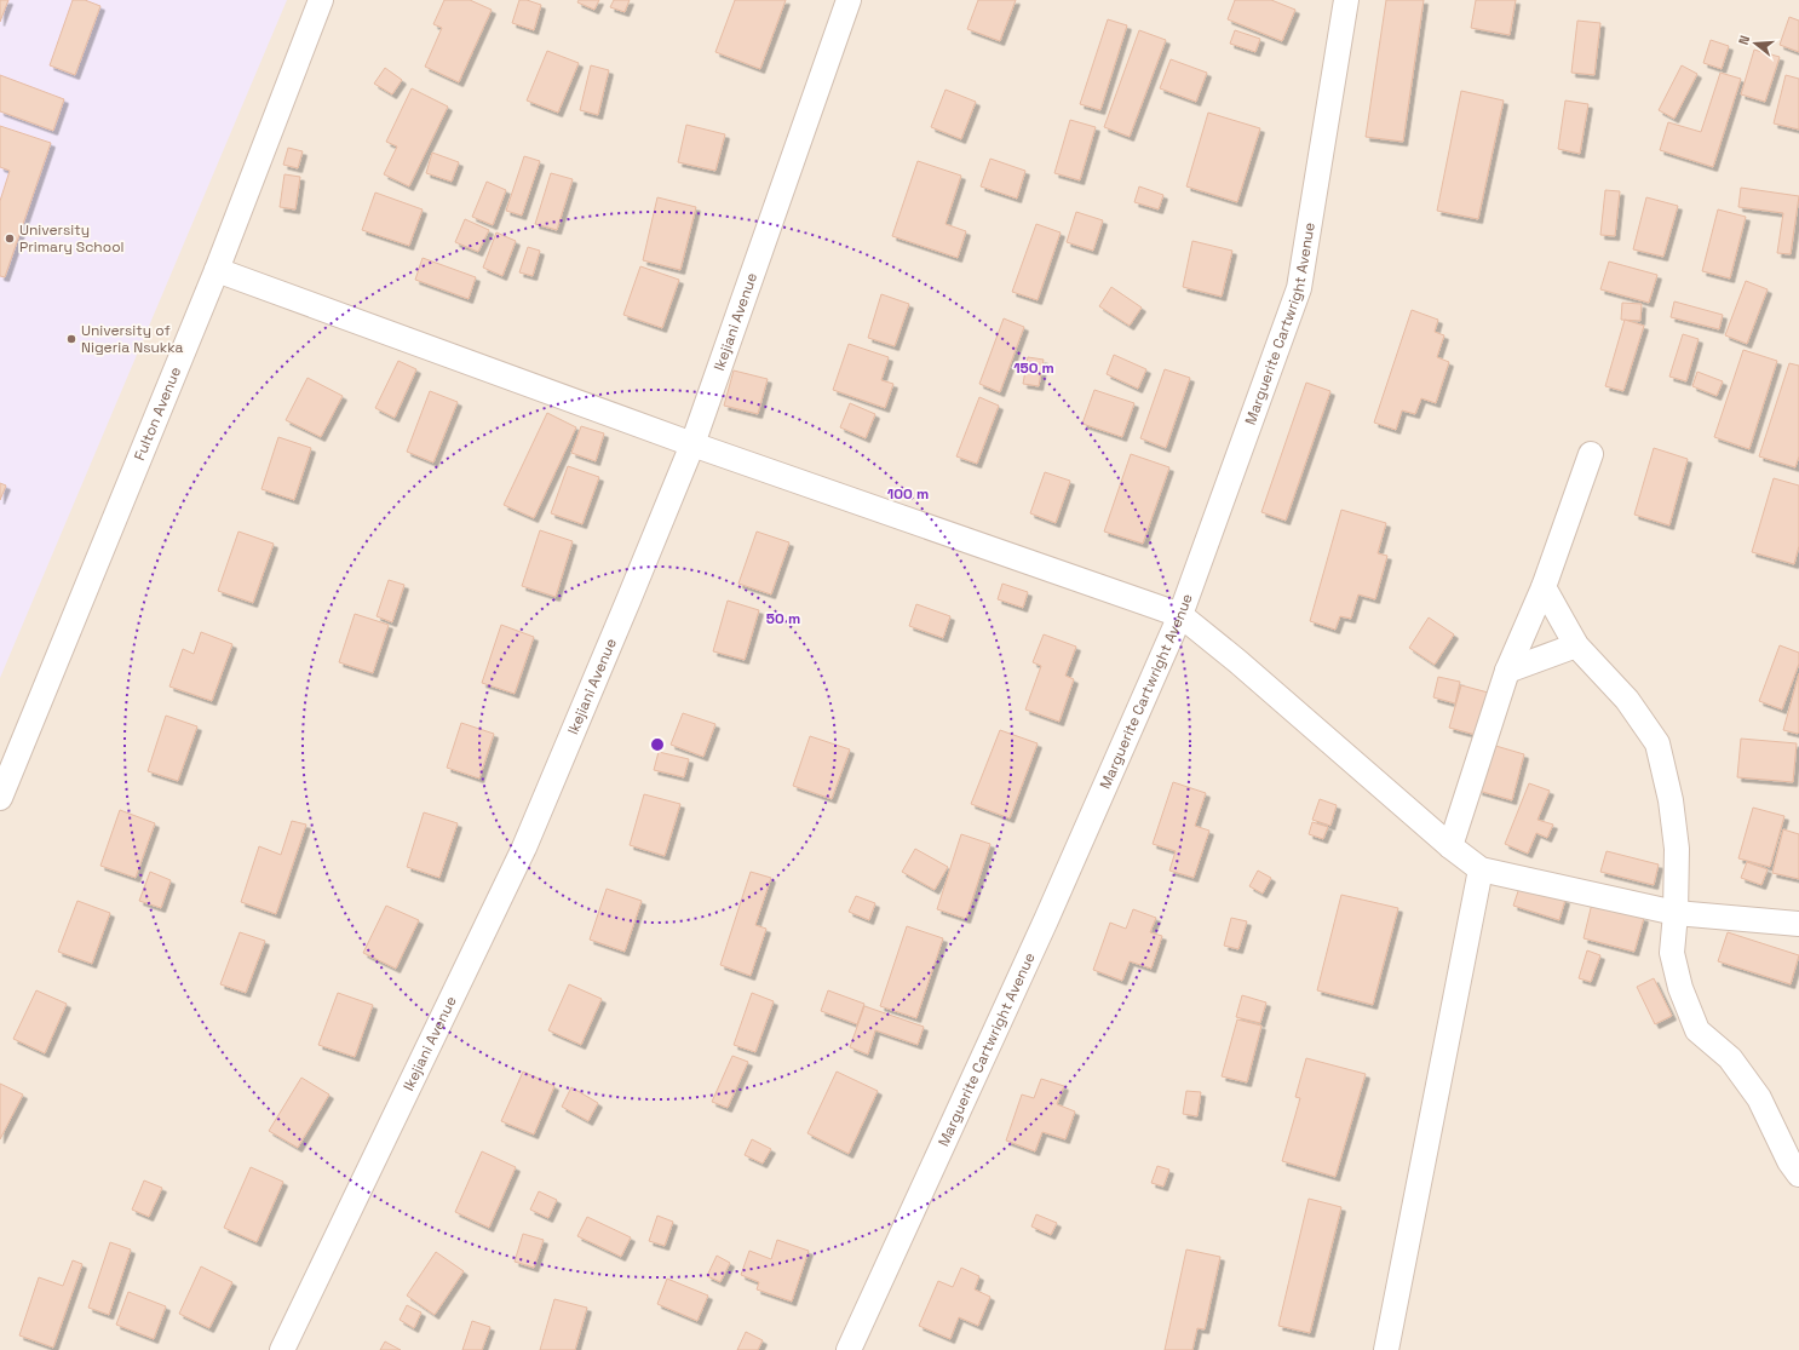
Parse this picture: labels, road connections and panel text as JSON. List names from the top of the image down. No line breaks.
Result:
{"streets":{"street":["Ikejiani Avenue","Marguerite Cartwright Avenue","Fulton Avenue"]},"places":["University Primary School","University of Nigeria Nsukka"],"north":"left","rings":["150 m","100 m","50 m"]}
